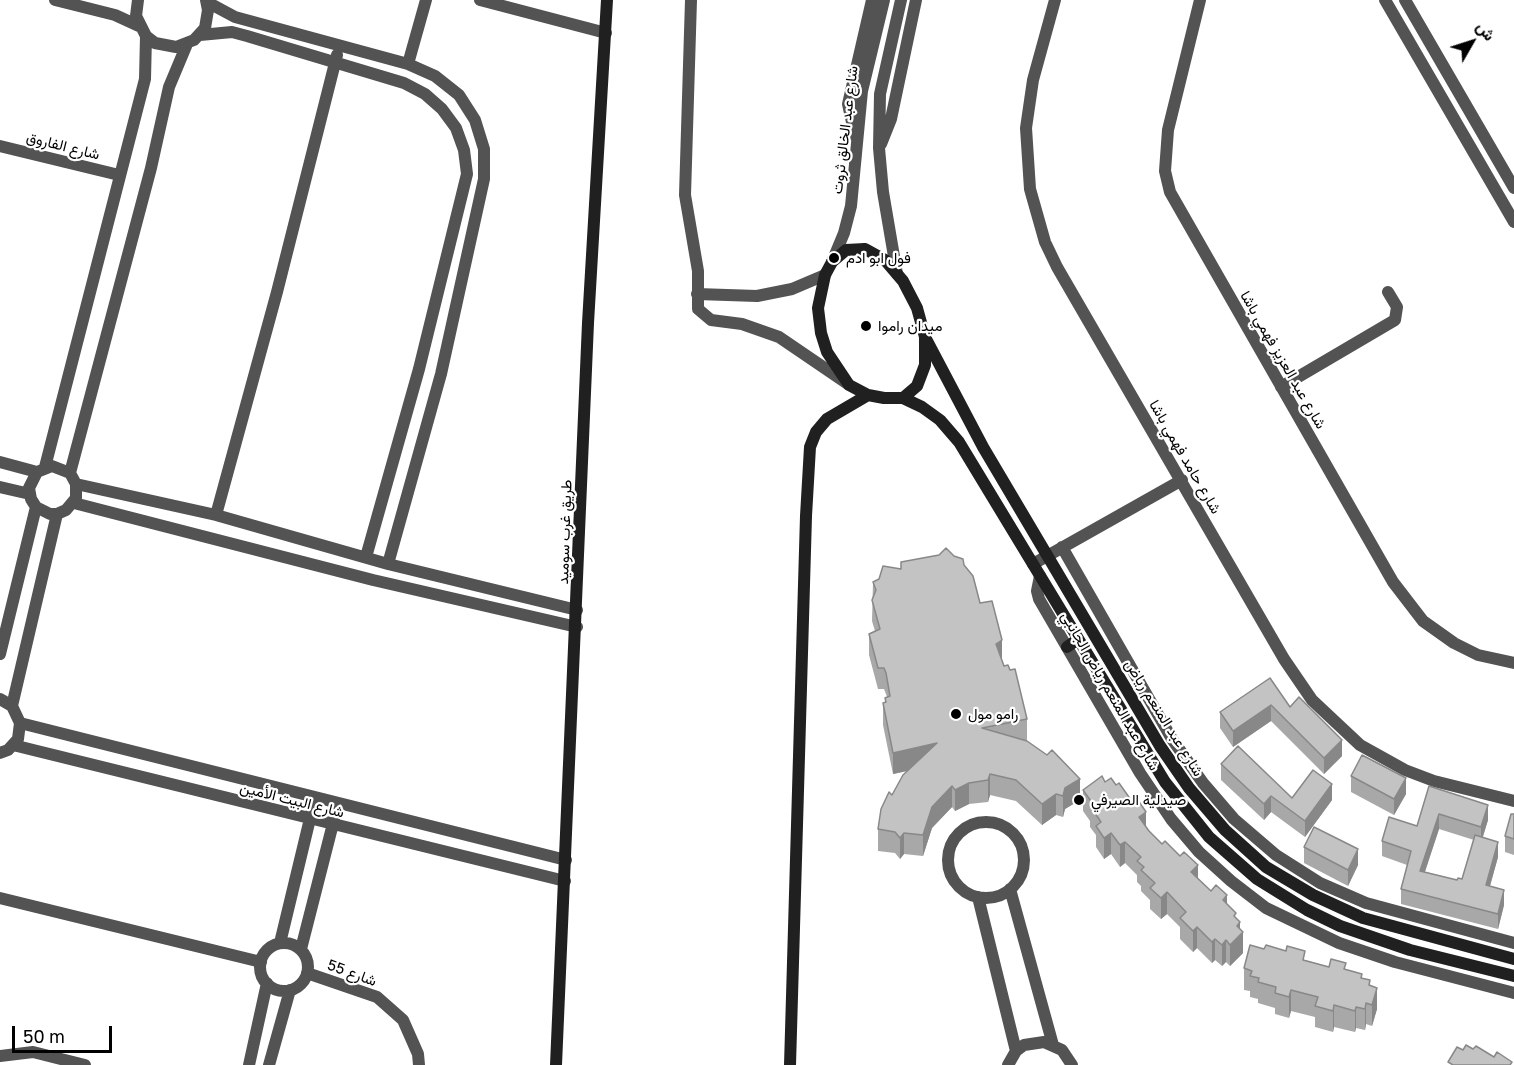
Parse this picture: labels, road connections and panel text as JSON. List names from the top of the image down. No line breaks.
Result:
{"streets":{"street":["شارع عبد الخالق ثروت","شارع الفاروق","شارع عبد العزيز فهمي باشا","شارع حامد فهمي باشا","طريق غرب سوميد","شارع عبد المنعم رياض الجانبي","شارع عبد المنعم رياض","شارع البيت الأمين","شارع 55"]},"crossings":[["شارع عبد الخالق ثروت","شارع عبد المنعم رياض"],["طريق غرب سوميد","شارع البيت الأمين"],["شارع عبد المنعم رياض الجانبي","شارع عبد المنعم رياض"]],"places":["فول ابو ادم","ميدان راموا","رامو مول","صيدلية الصيرفي"],"scale_bar":"50 m","north":"top right"}
